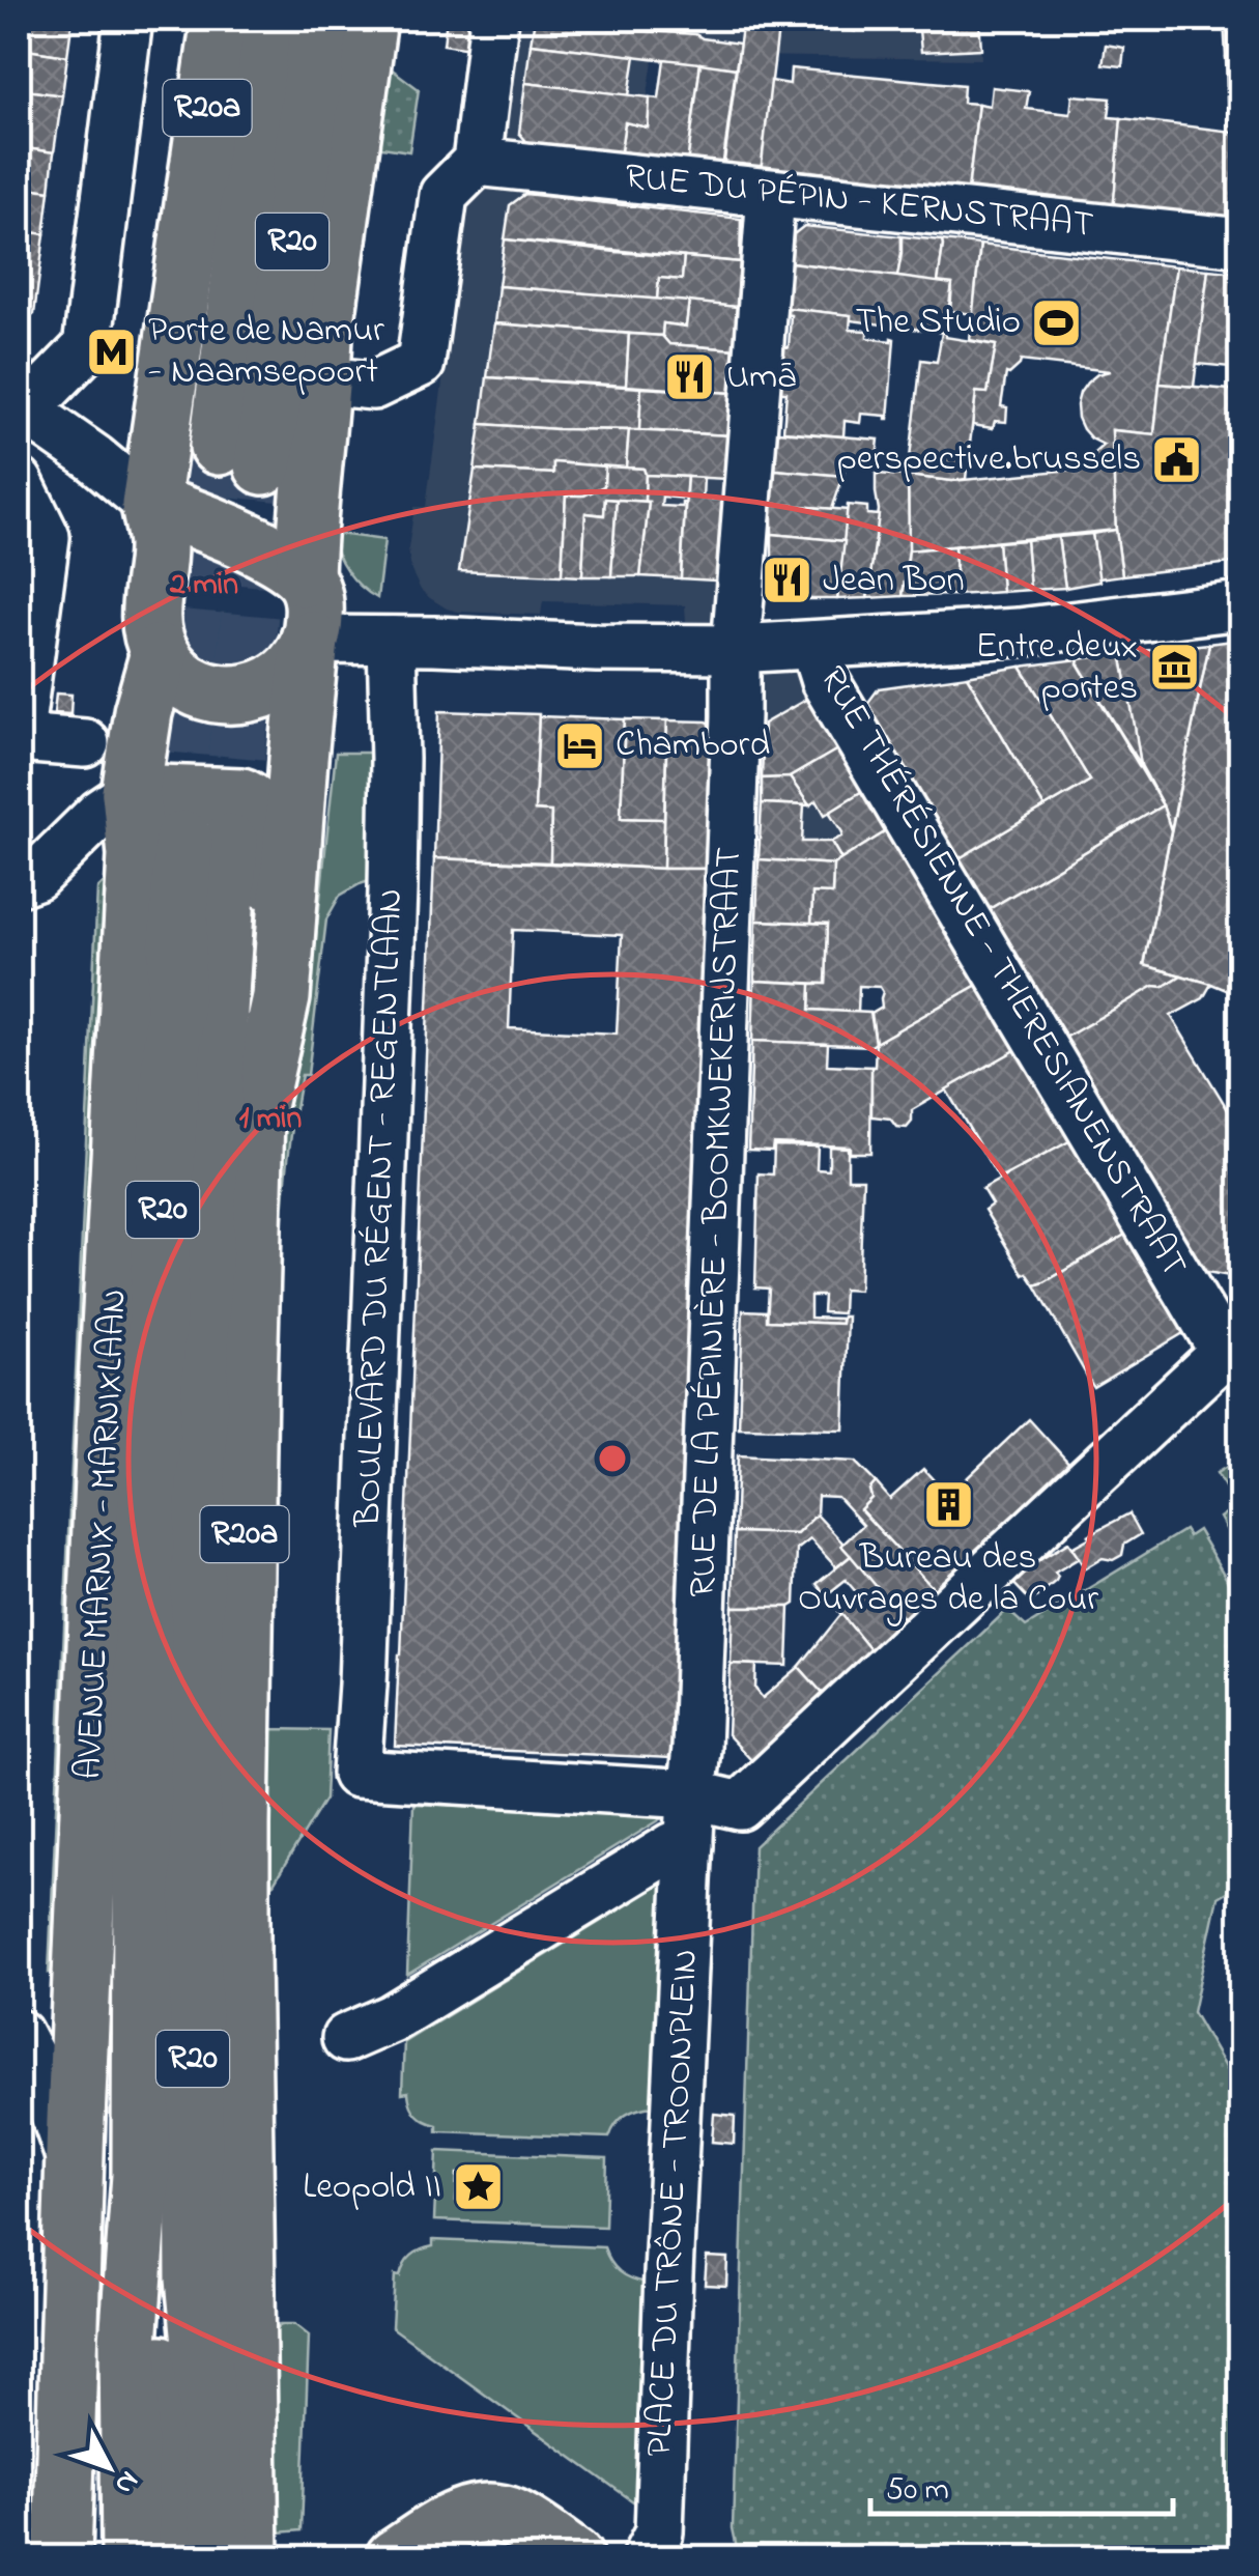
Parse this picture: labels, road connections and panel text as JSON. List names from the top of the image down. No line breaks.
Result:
{"streets":{"main road":["R20a","R20","AVENUE MARNIX - MARNIXLAAN"],"street":["RUE DU PÉPIN - KERNSTRAAT","RUE THÉRÉSIENNE - THERESIANENSTRAAT","BOULEVARD DU RÉGENT - REGENTLAAN","RUE DE LA PÉPINIÈRE - BOOMKWEKERIJSTRAAT","PLACE DU TRÔNE - TROONPLEIN"]},"crossings":[["R20a","R20"],["R20a","AVENUE MARNIX - MARNIXLAAN"],["RUE DU PÉPIN - KERNSTRAAT","RUE DE LA PÉPINIÈRE - BOOMKWEKERIJSTRAAT"],["BOULEVARD DU RÉGENT - REGENTLAAN","RUE DE LA PÉPINIÈRE - BOOMKWEKERIJSTRAAT"],["BOULEVARD DU RÉGENT - REGENTLAAN","PLACE DU TRÔNE - TROONPLEIN"],["RUE DE LA PÉPINIÈRE - BOOMKWEKERIJSTRAAT","PLACE DU TRÔNE - TROONPLEIN"]],"places":{"sports":["The Studio"],"metro station":["Porte de Namur - Naamsepoort"],"restaurant":["Umā","Jean Bon"],"public building":["perspective.brussels"],"museum":["Entre deux portes"],"hotel":["Chambord"],"building":["Bureau des Ouvrages de la Cour"],"place":["Leopold II"]},"scale_bar":"50 m","north":"bottom right","rings":["2 min","1 min"]}
